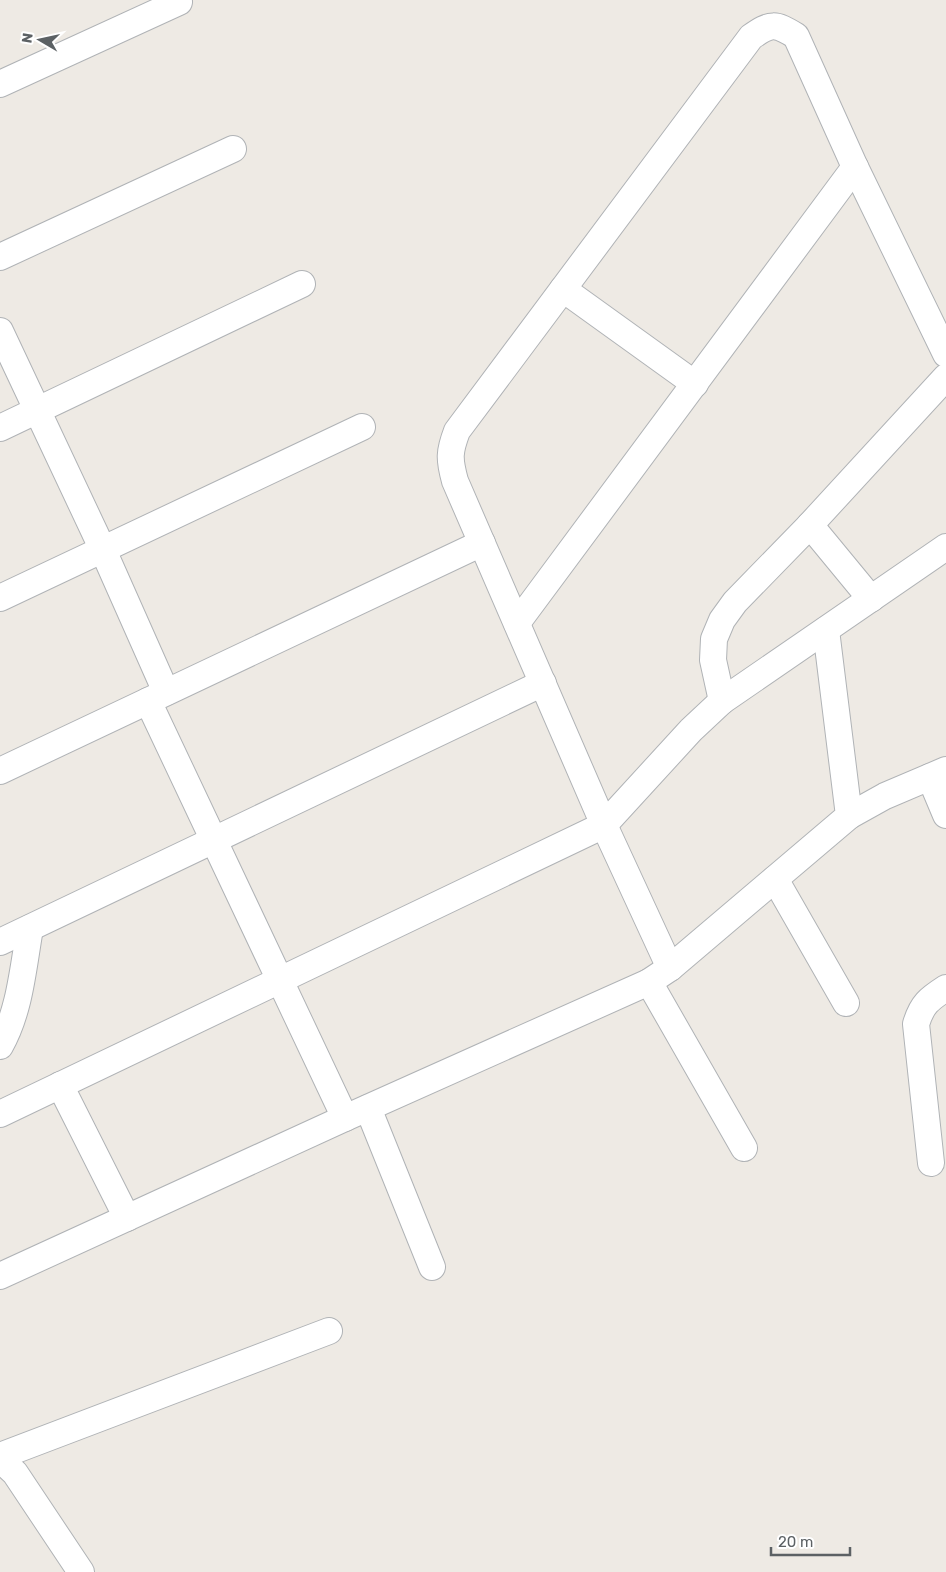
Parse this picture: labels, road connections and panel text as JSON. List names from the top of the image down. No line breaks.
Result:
{"scale_bar":"20 m","north":"left"}
